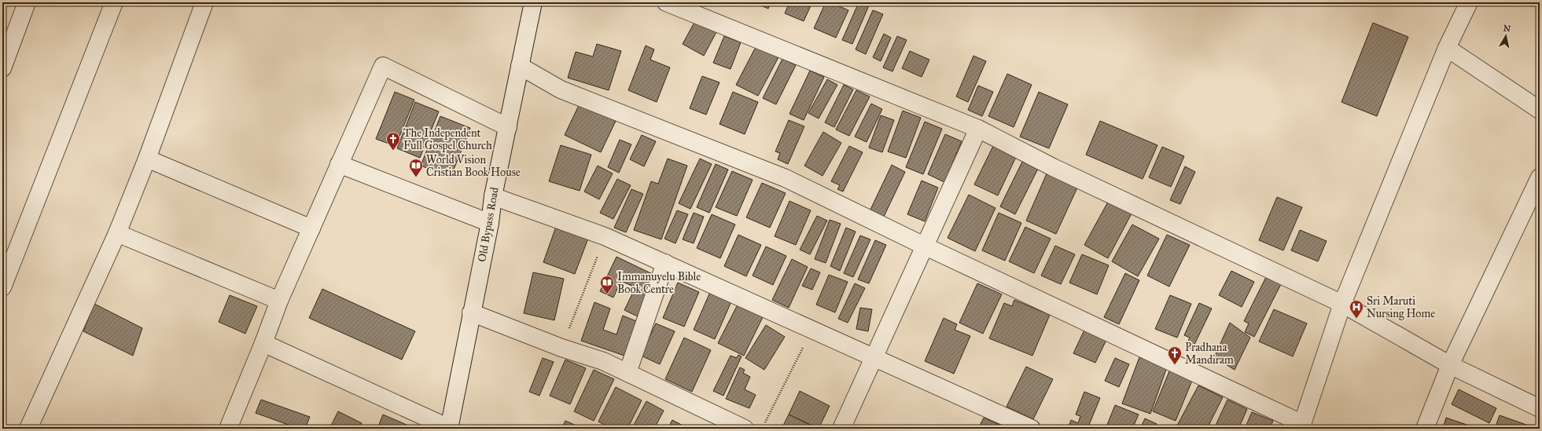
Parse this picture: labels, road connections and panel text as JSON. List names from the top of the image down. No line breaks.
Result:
{"streets":{"street":["Old Bypass Road"]},"places":{"church":["The Independent Full Gospel Church","Pradhana Mandiram"],"library":["World Vision Cristian Book House","Immanuyelu Bible Book Centre"],"hospital":["Sri Maruti Nursing Home"]},"north":"top"}
